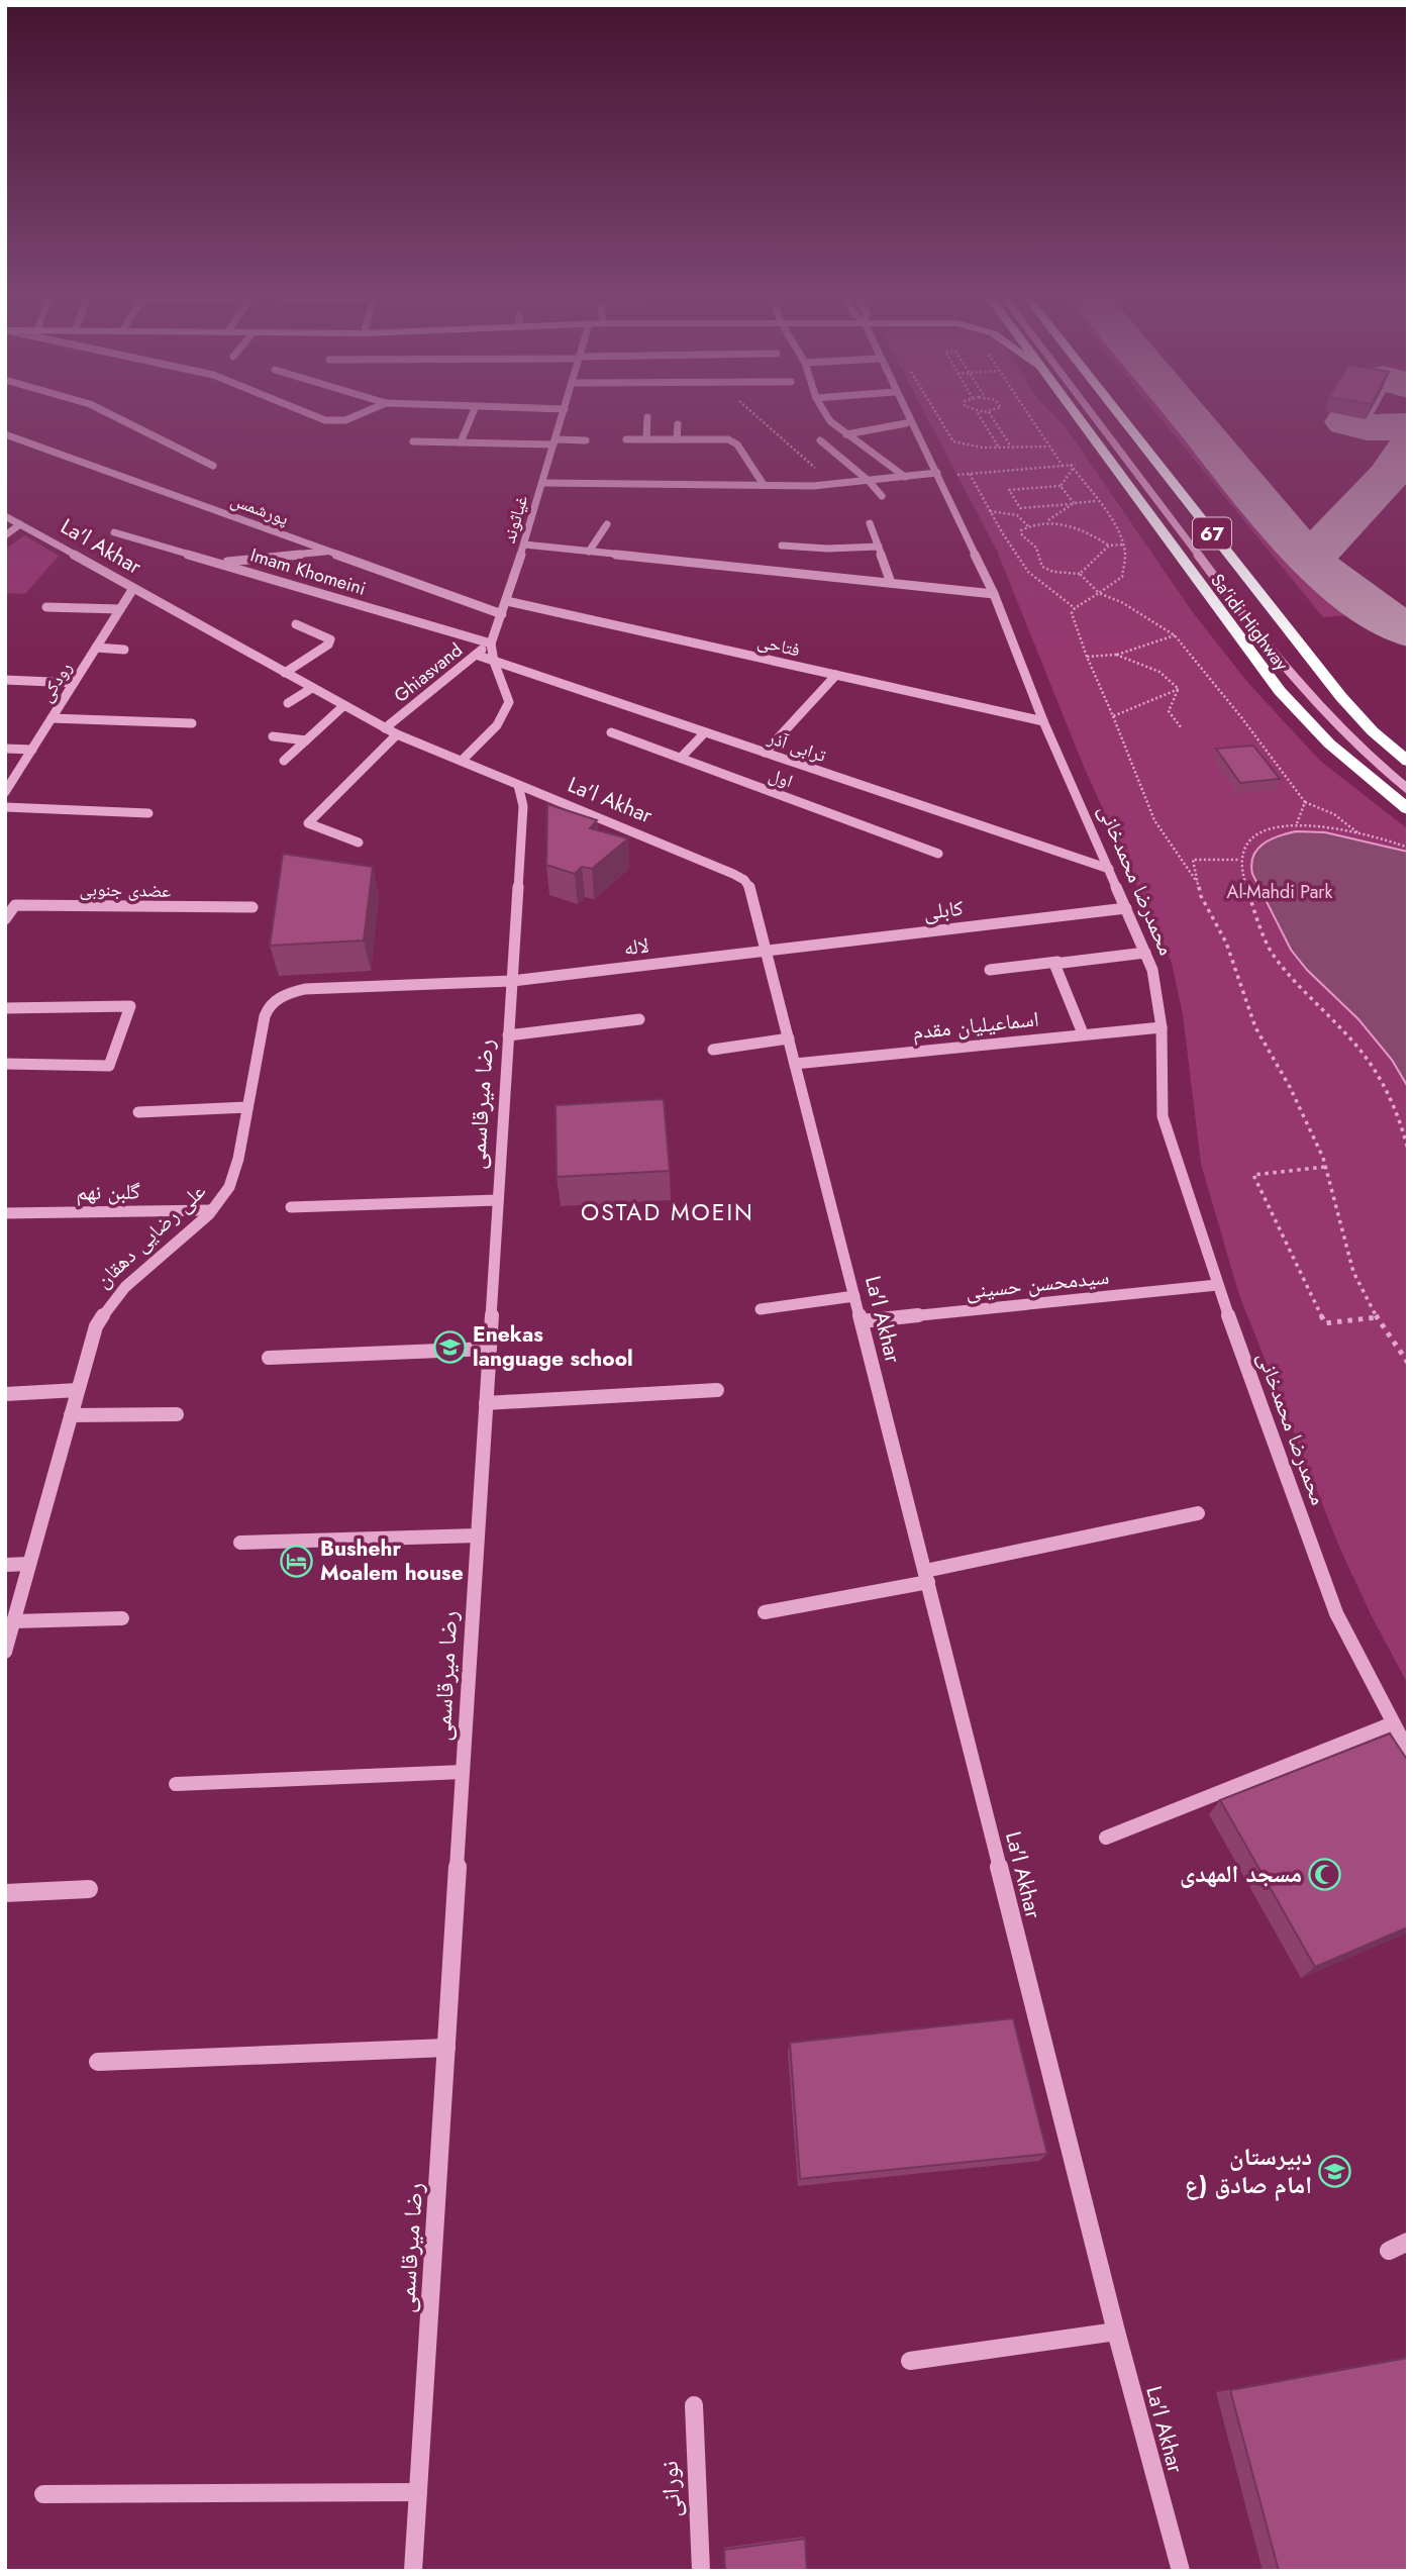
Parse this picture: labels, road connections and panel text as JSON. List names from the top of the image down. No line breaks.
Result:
{"streets":{"highway":["67","Sa'idi Highway"],"street":["پورشمس","غیاثوند","La'l Akhar","Imam Khomeini","فتاحی","Ghiasvand","رودکی","ترابی آذر","اول","محمدرضا محمدخانی","عضدی جنوبی","کابلی","لاله","اسماعیلیان مقدم","رضا میرقاسمی","گلبن نهم","علی رضایی دهقان","سیدمحسن حسینی","نورانی"]},"crossings":[["پورشمس","غیاثوند"],["غیاثوند","Imam Khomeini"],["غیاثوند","فتاحی"],["غیاثوند","Ghiasvand"],["La'l Akhar","Ghiasvand"],["La'l Akhar","رودکی"],["La'l Akhar","کابلی"],["La'l Akhar","لاله"],["La'l Akhar","اسماعیلیان مقدم"],["La'l Akhar","رضا میرقاسمی"],["La'l Akhar","سیدمحسن حسینی"],["Imam Khomeini","Ghiasvand"],["فتاحی","محمدرضا محمدخانی"],["Ghiasvand","ترابی آذر"],["ترابی آذر","محمدرضا محمدخانی"],["محمدرضا محمدخانی","کابلی"],["محمدرضا محمدخانی","اسماعیلیان مقدم"],["محمدرضا محمدخانی","سیدمحسن حسینی"],["کابلی","لاله"],["لاله","رضا میرقاسمی"],["لاله","علی رضایی دهقان"],["رضا میرقاسمی","علی رضایی دهقان"],["گلبن نهم","علی رضایی دهقان"]],"districts":["OSTAD MOEIN"],"parks":["Al-Mahdi Park"],"places":{"school or university":["Enekas language school","دبیرستان امام صادق (ع"],"hotel":["Bushehr Moalem house"],"mosque":["مسجد المهدی"]}}
